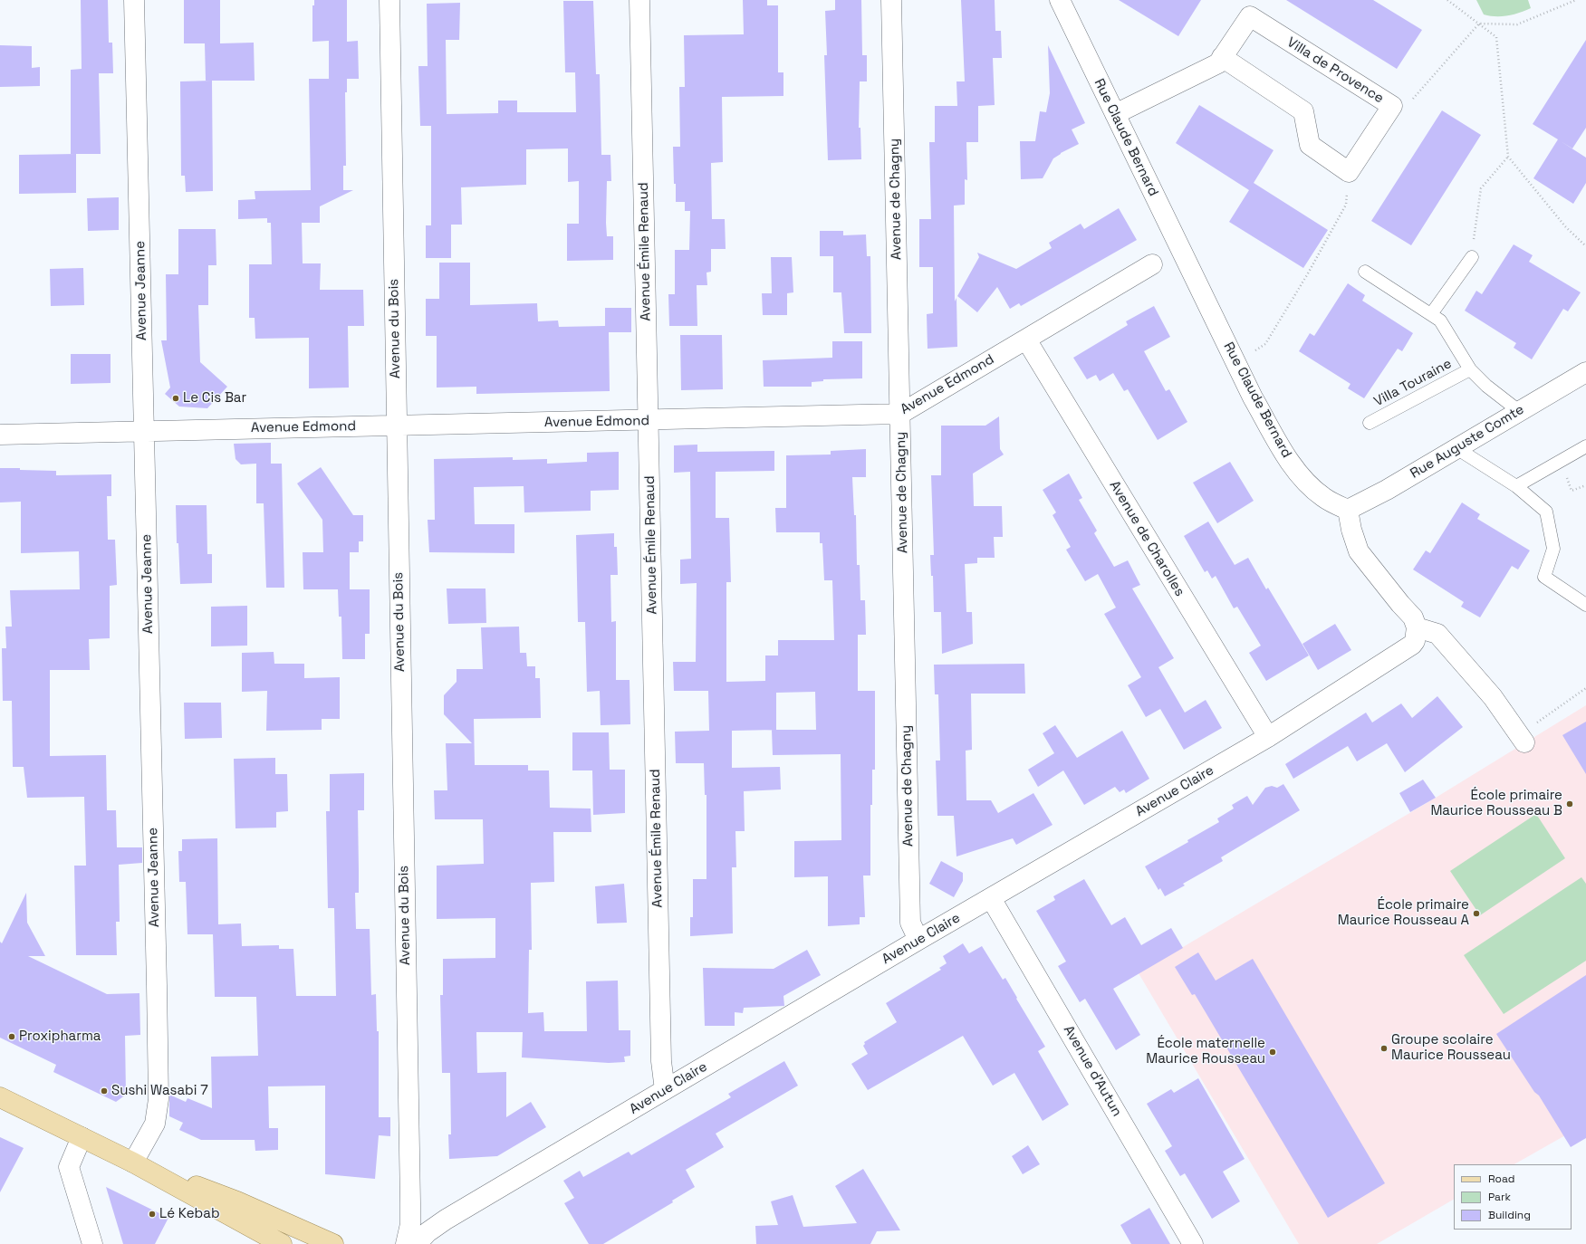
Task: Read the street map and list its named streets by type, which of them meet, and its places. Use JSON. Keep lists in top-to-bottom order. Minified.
{"streets":{"street":["Villa de Provence","Rue Claude Bernard","Avenue de Chagny","Avenue Émile Renaud","Avenue Jeanne","Avenue du Bois","Avenue Edmond","Rue Auguste Comte","Avenue de Charolles","Avenue Claire","Avenue d'Autun"],"lane":["Villa Touraine"]},"crossings":[["Villa de Provence","Rue Claude Bernard"],["Rue Claude Bernard","Rue Auguste Comte"],["Avenue de Chagny","Avenue Edmond"],["Avenue de Chagny","Avenue Claire"],["Avenue Émile Renaud","Avenue Edmond"],["Avenue Émile Renaud","Avenue Claire"],["Avenue Jeanne","Avenue Edmond"],["Avenue du Bois","Avenue Edmond"],["Villa Touraine","Rue Auguste Comte"],["Avenue Edmond","Avenue de Charolles"],["Avenue de Charolles","Avenue Claire"],["Avenue Claire","Avenue d'Autun"]],"places":["Le Cis Bar","École primaire Maurice Rousseau B","École primaire Maurice Rousseau A","Proxipharma","Groupe scolaire Maurice Rousseau","École maternelle Maurice Rousseau","Sushi Wasabi 7","Lé Kebab"],"legend":["Road","Park","Building"]}
